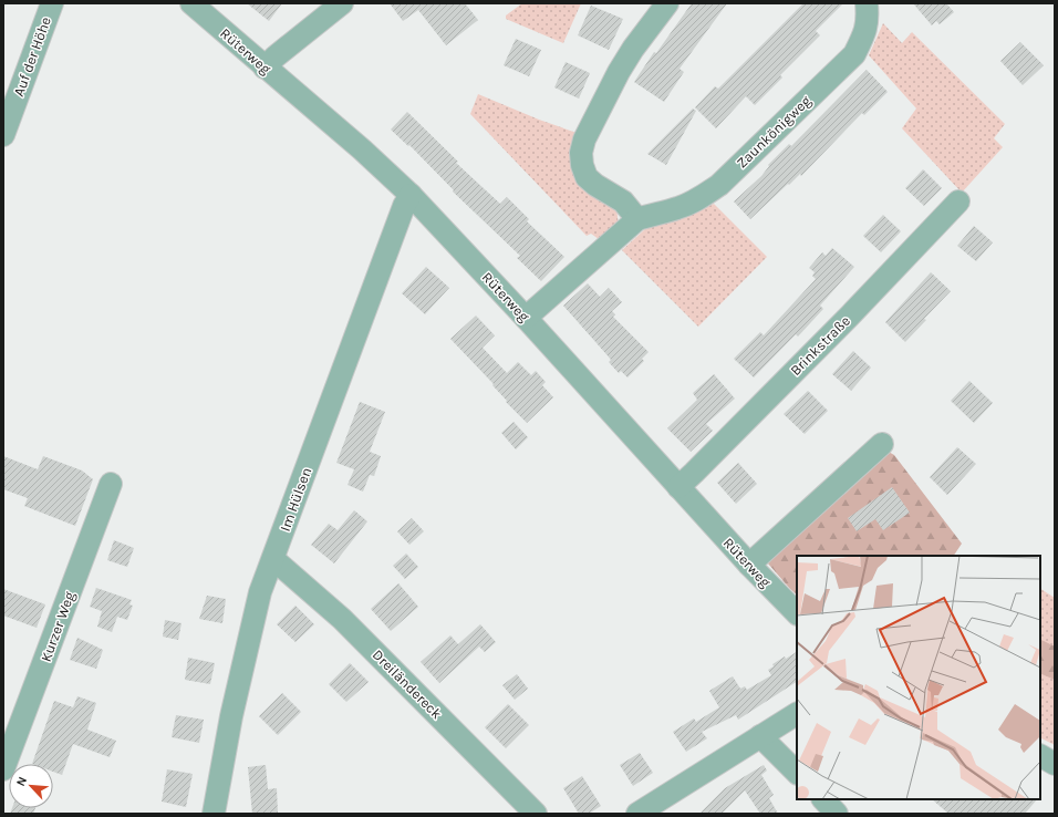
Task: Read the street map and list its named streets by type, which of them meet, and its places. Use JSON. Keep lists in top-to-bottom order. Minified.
{"streets":{"street":["Rüterweg","Auf der Höhe","Zaunkönigweg","Brinkstraße","Im Hülsen","Kurzer Weg","Dreiländereck"]},"crossings":[["Rüterweg","Zaunkönigweg"],["Rüterweg","Brinkstraße"],["Rüterweg","Im Hülsen"],["Im Hülsen","Dreiländereck"]],"north":"top left"}
